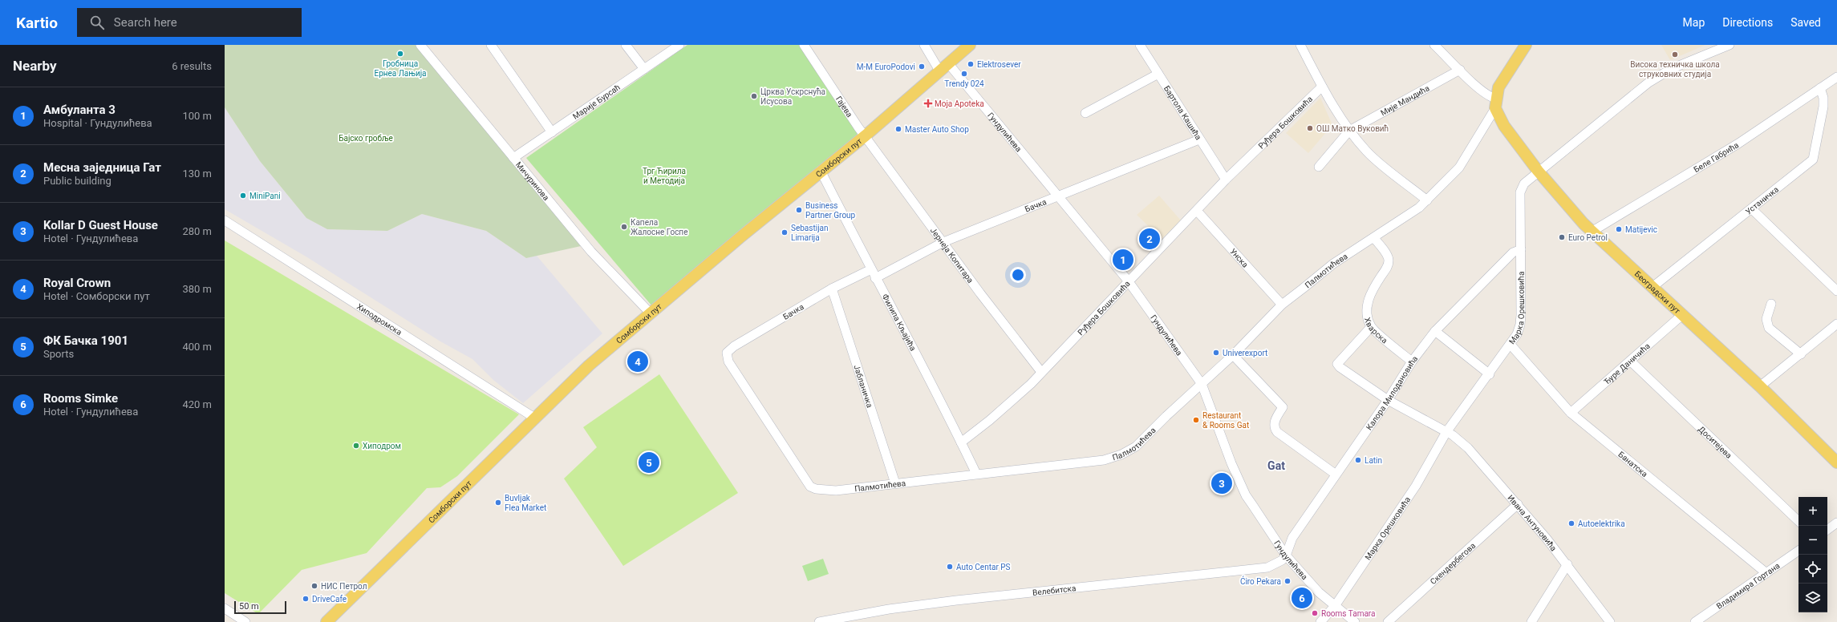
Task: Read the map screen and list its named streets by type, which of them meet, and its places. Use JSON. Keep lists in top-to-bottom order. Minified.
{"streets":{"main road":["Сомборски пут","Београдски пут"],"street":["Мије Мандића","Марије Бурсаћ","Гајева","Бартола Кашића","Руђера Бошковића","Гундулићева","Беле Габрића","Мичуринова","Устаничка","Бачка","Јернеја Копитара","Унска","Палмотићева","Марка Орешковића","Хиподромска","Филипа Кљајића","Хварска","Ђуре Даничића","Јабланичка","Калора Милодановића","Доситејева","Банатска","Ивана Антуновића","Скендербегова","Владимира Гортана","Велебитска"]},"crossings":[["Марије Бурсаћ","Мичуринова"],["Гајева","Сомборски пут"],["Гајева","Јернеја Копитара"],["Бартола Кашића","Руђера Бошковића"],["Бартола Кашића","Бачка"],["Руђера Бошковића","Гундулићева"],["Руђера Бошковића","Јернеја Копитара"],["Руђера Бошковића","Унска"],["Руђера Бошковића","Филипа Кљајића"],["Гундулићева","Сомборски пут"],["Гундулићева","Бачка"],["Гундулићева","Палмотићева"],["Гундулићева","Марка Орешковића"],["Гундулићева","Калора Милодановића"],["Гундулићева","Велебитска"],["Сомборски пут","Мичуринова"],["Сомборски пут","Јернеја Копитара"],["Сомборски пут","Хиподромска"],["Сомборски пут","Филипа Кљајића"],["Беле Габрића","Устаничка"],["Беле Габрића","Београдски пут"],["Устаничка","Београдски пут"],["Бачка","Јернеја Копитара"],["Бачка","Палмотићева"],["Бачка","Филипа Кљајића"],["Бачка","Јабланичка"],["Унска","Палмотићева"],["Палмотићева","Београдски пут"],["Палмотићева","Филипа Кљајића"],["Палмотићева","Хварска"],["Палмотићева","Јабланичка"],["Београдски пут","Марка Орешковића"],["Београдски пут","Ђуре Даничића"],["Марка Орешковића","Калора Милодановића"],["Марка Орешковића","Банатска"],["Марка Орешковића","Ивана Антуновића"],["Хварска","Калора Милодановића"],["Хварска","Ивана Антуновића"],["Ђуре Даничића","Доситејева"],["Ђуре Даничића","Банатска"],["Калора Милодановића","Ивана Антуновића"],["Калора Милодановића","Велебитска"],["Банатска","Владимира Гортана"],["Ивана Антуновића","Скендербегова"]],"districts":["Gat"],"parks":["Бајско гробље","Трг Ћирила и Методија"],"places":{"other":["Гробница Ернеа Лањија","Висока техничка школа струковних студија","Elektrosever","M-M EuroPodovi","Trendy 024","Црква Ускрснућа Исусова","ОШ Матко Вуковић","Master Auto Shop","MiniPani","Business Partner Group","Капела Жалосне Госпе","Matijevic","Sebastijan Limarija","Euro Petrol","Univerexport","Restaurant & Rooms Gat","Хиподром","Latin","Buvljak Flea Market","Autoelektrika","Auto Centar PS","Ćiro Pekara","НИС Петрол","DriveCafe","Rooms Tamara"],"health":["Moja Apoteka"]},"scale_bar":"50 m","page":{"header":"Kartio","search":"Search here","nav":["Map","Directions","Saved"],"heading":["Nearby","6 results"],"list":[{"mark":"1","name":"Амбуланта 3","note":"Hospital · Гундулићева","value":"100 m"},{"mark":"2","name":"Месна заједница Гат","note":"Public building","value":"130 m"},{"mark":"3","name":"Kollar D Guest House","note":"Hotel · Гундулићева","value":"280 m"},{"mark":"4","name":"Royal Crown","note":"Hotel · Сомборски пут","value":"380 m"},{"mark":"5","name":"ФК Бачка 1901","note":"Sports","value":"400 m"},{"mark":"6","name":"Rooms Simke","note":"Hotel · Гундулићева","value":"420 m"}],"pins":["2","1","4","5","3","6"],"map_buttons":["+","−"],"scale":"50 m"}}
